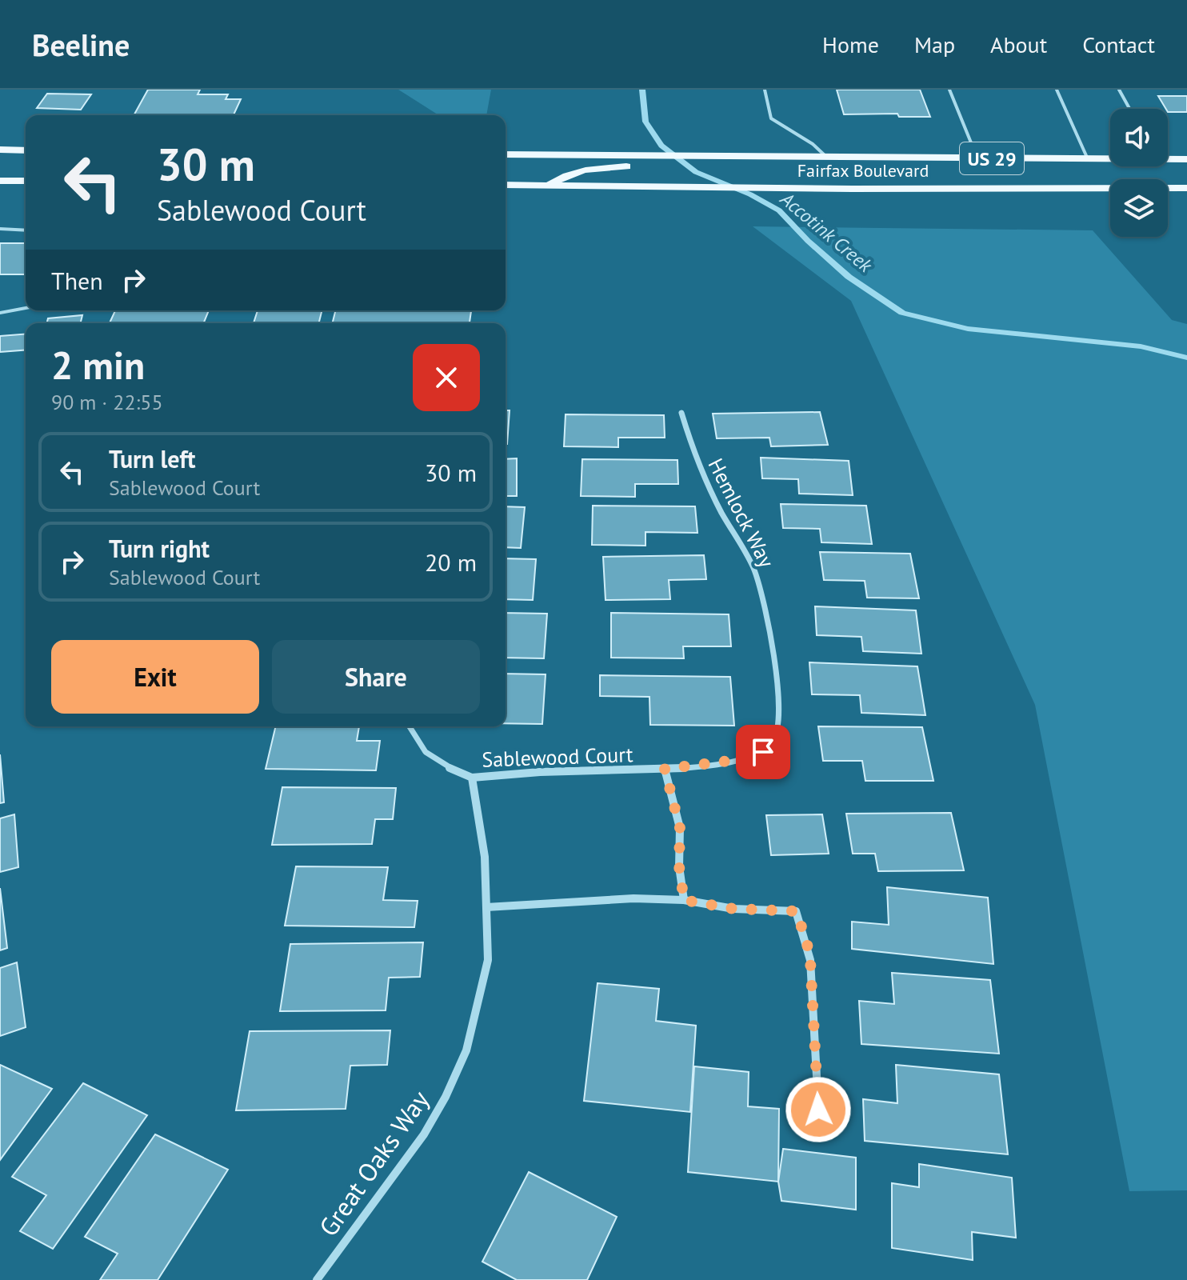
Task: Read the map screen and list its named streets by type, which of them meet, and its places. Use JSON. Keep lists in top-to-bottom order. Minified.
{"streets":{"main road":["US 29","Fairfax Boulevard"],"street":["Hemlock Way","Sablewood Court","Great Oaks Way"]},"crossings":[["Hemlock Way","Sablewood Court"],["Sablewood Court","Great Oaks Way"]],"water":["Accotink Creek"],"page":{"header":"Beeline","nav":["Home","Map","About","Contact"],"turn":["30 m","Sablewood Court"],"then":"Then","heading":["2 min","90 m · 22:55"],"list":[{"name":"Turn left","note":"Sablewood Court","value":"30 m"},{"name":"Turn right","note":"Sablewood Court","value":"20 m"}],"buttons":["Exit","Share"]}}
